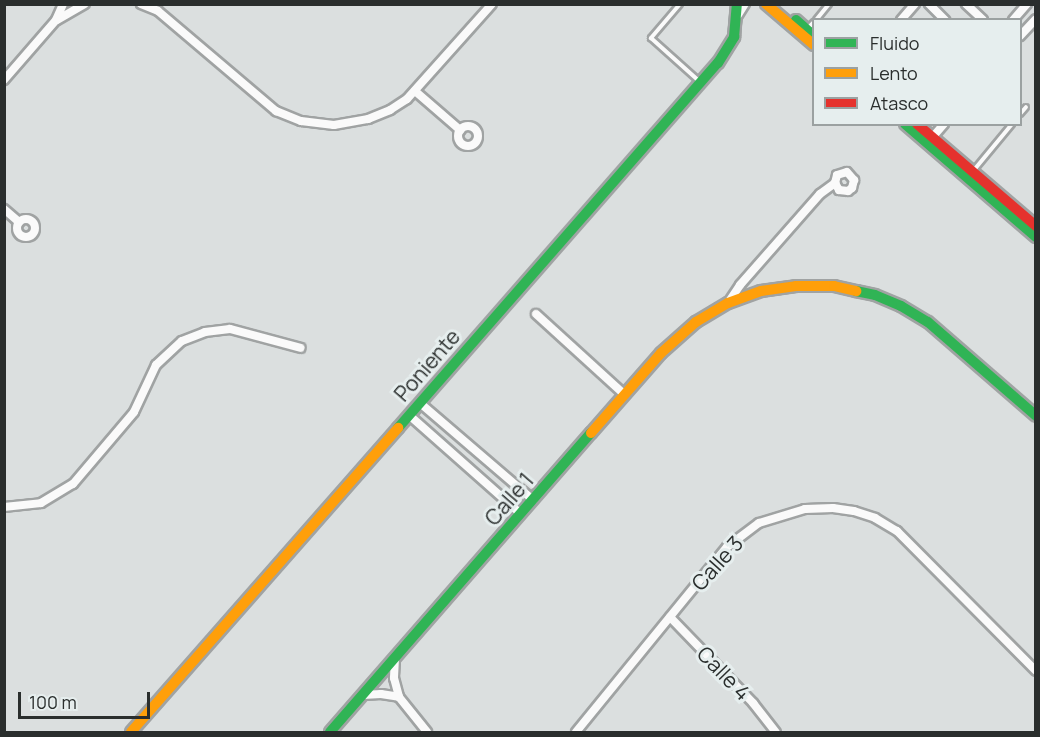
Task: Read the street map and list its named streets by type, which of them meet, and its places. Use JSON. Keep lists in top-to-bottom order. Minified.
{"streets":{"street":["Poniente","Calle 1","Calle 3","Calle 4"]},"crossings":[["Calle 3","Calle 4"]],"legend":["Fluido","Lento","Atasco"],"scale_bar":"100 m"}
